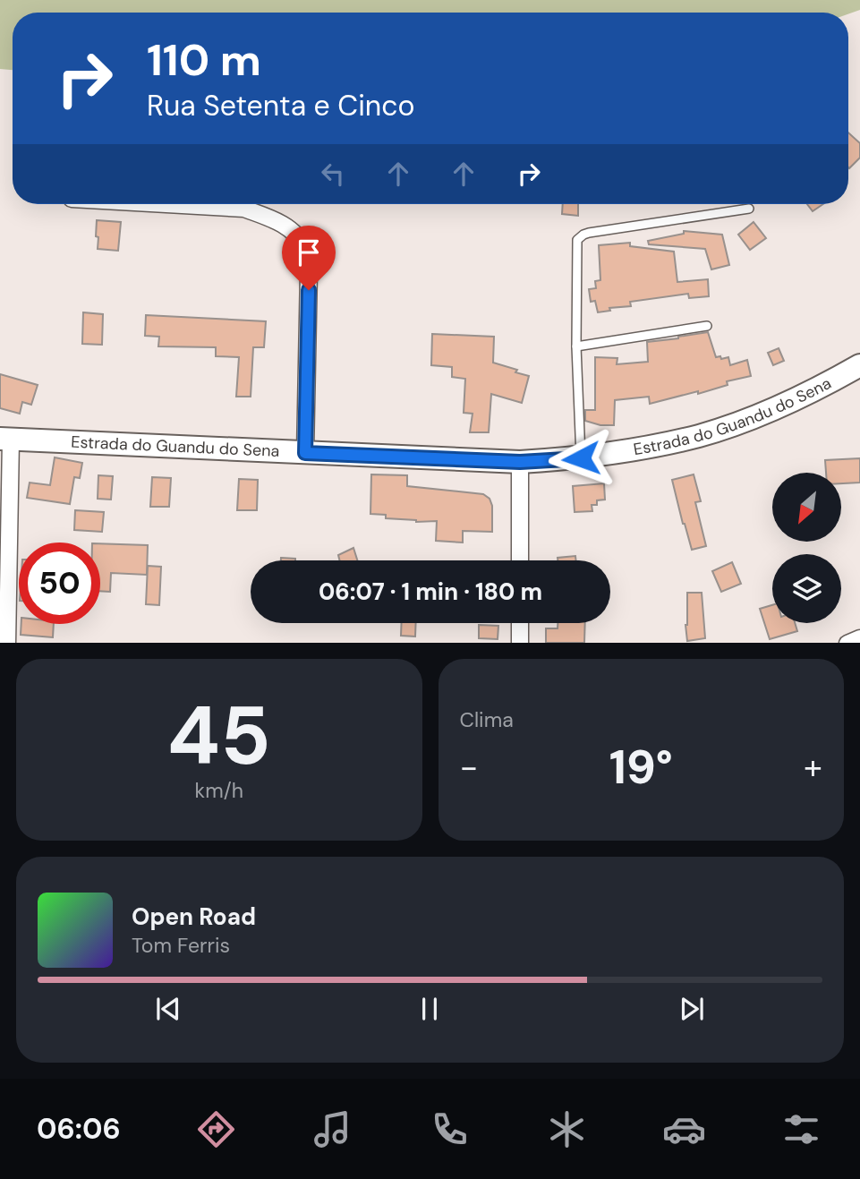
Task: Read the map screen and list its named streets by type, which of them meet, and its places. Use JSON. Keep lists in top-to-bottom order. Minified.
{"streets":{"main road":["Estrada do Guandu do Sena"]},"north":"bottom left","page":{"turn":["110 m","Rua Setenta e Cinco"],"limit":"50","trip":"06:07 · 1 min · 180 m","tile":[["45","km/h"],"Clima"],"heat":["−","19°","+"],"song":["Open Road","Tom Ferris"],"tabs":"06:06"}}
